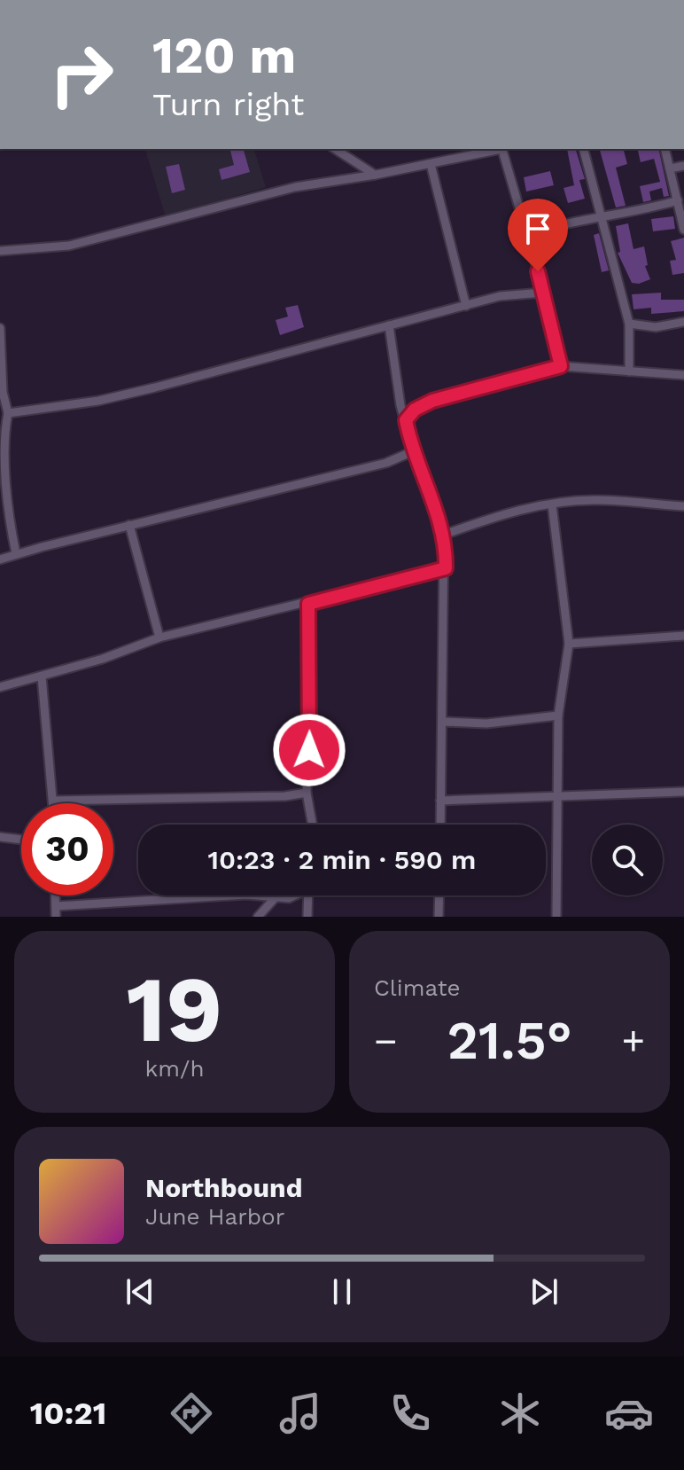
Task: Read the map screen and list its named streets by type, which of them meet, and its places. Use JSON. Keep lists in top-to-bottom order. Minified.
{"page":{"turn":["120 m","Turn right"],"limit":"30","trip":"10:23 · 2 min · 590 m","tile":[["19","km/h"],"Climate"],"heat":["−","21.5°","+"],"song":["Northbound","June Harbor"],"tabs":"10:21"}}
